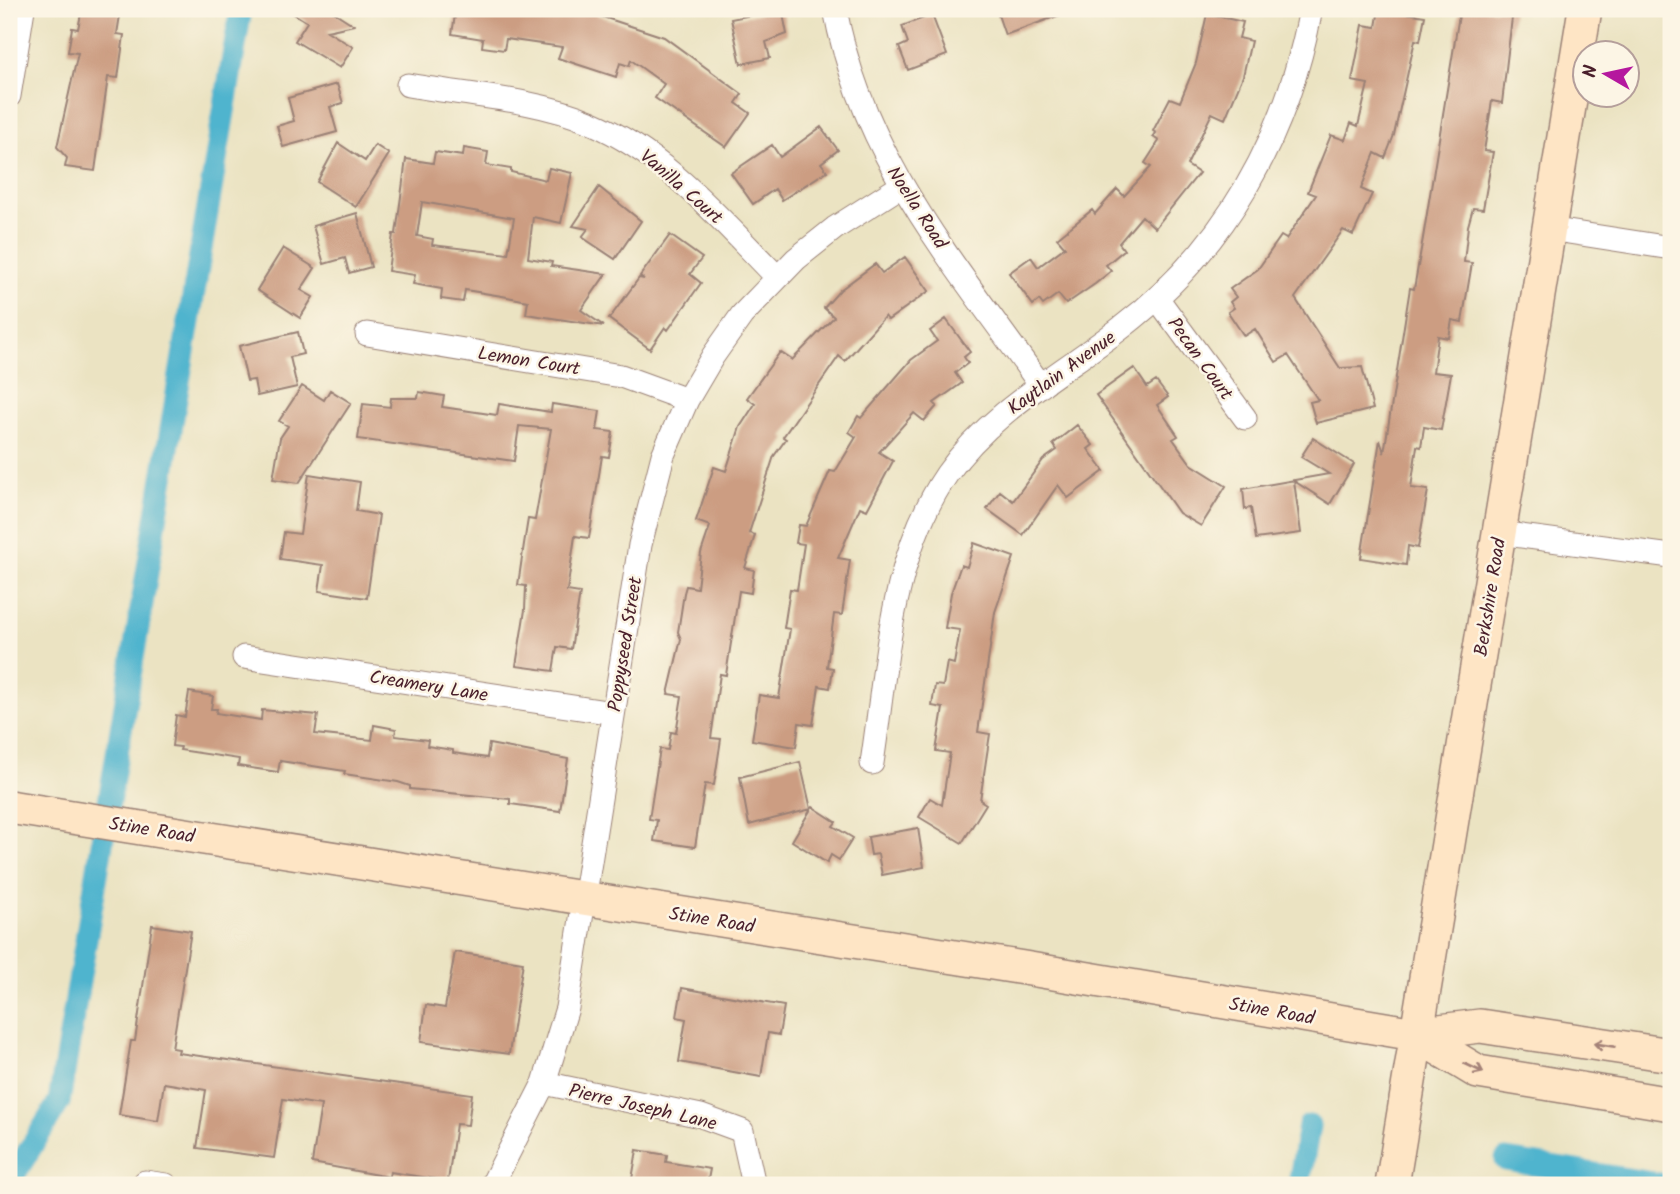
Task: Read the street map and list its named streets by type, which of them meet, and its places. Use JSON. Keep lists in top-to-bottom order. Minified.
{"streets":{"main road":["Berkshire Road","Stine Road"],"street":["Vanilla Court","Noella Road","Pecan Court","Lemon Court","Kaytlain Avenue","Poppyseed Street","Creamery Lane","Pierre Joseph Lane"]},"crossings":[["Vanilla Court","Poppyseed Street"],["Noella Road","Kaytlain Avenue"],["Noella Road","Poppyseed Street"],["Pecan Court","Kaytlain Avenue"],["Lemon Court","Poppyseed Street"],["Berkshire Road","Stine Road"],["Poppyseed Street","Creamery Lane"],["Poppyseed Street","Stine Road"],["Poppyseed Street","Pierre Joseph Lane"]],"north":"left"}
